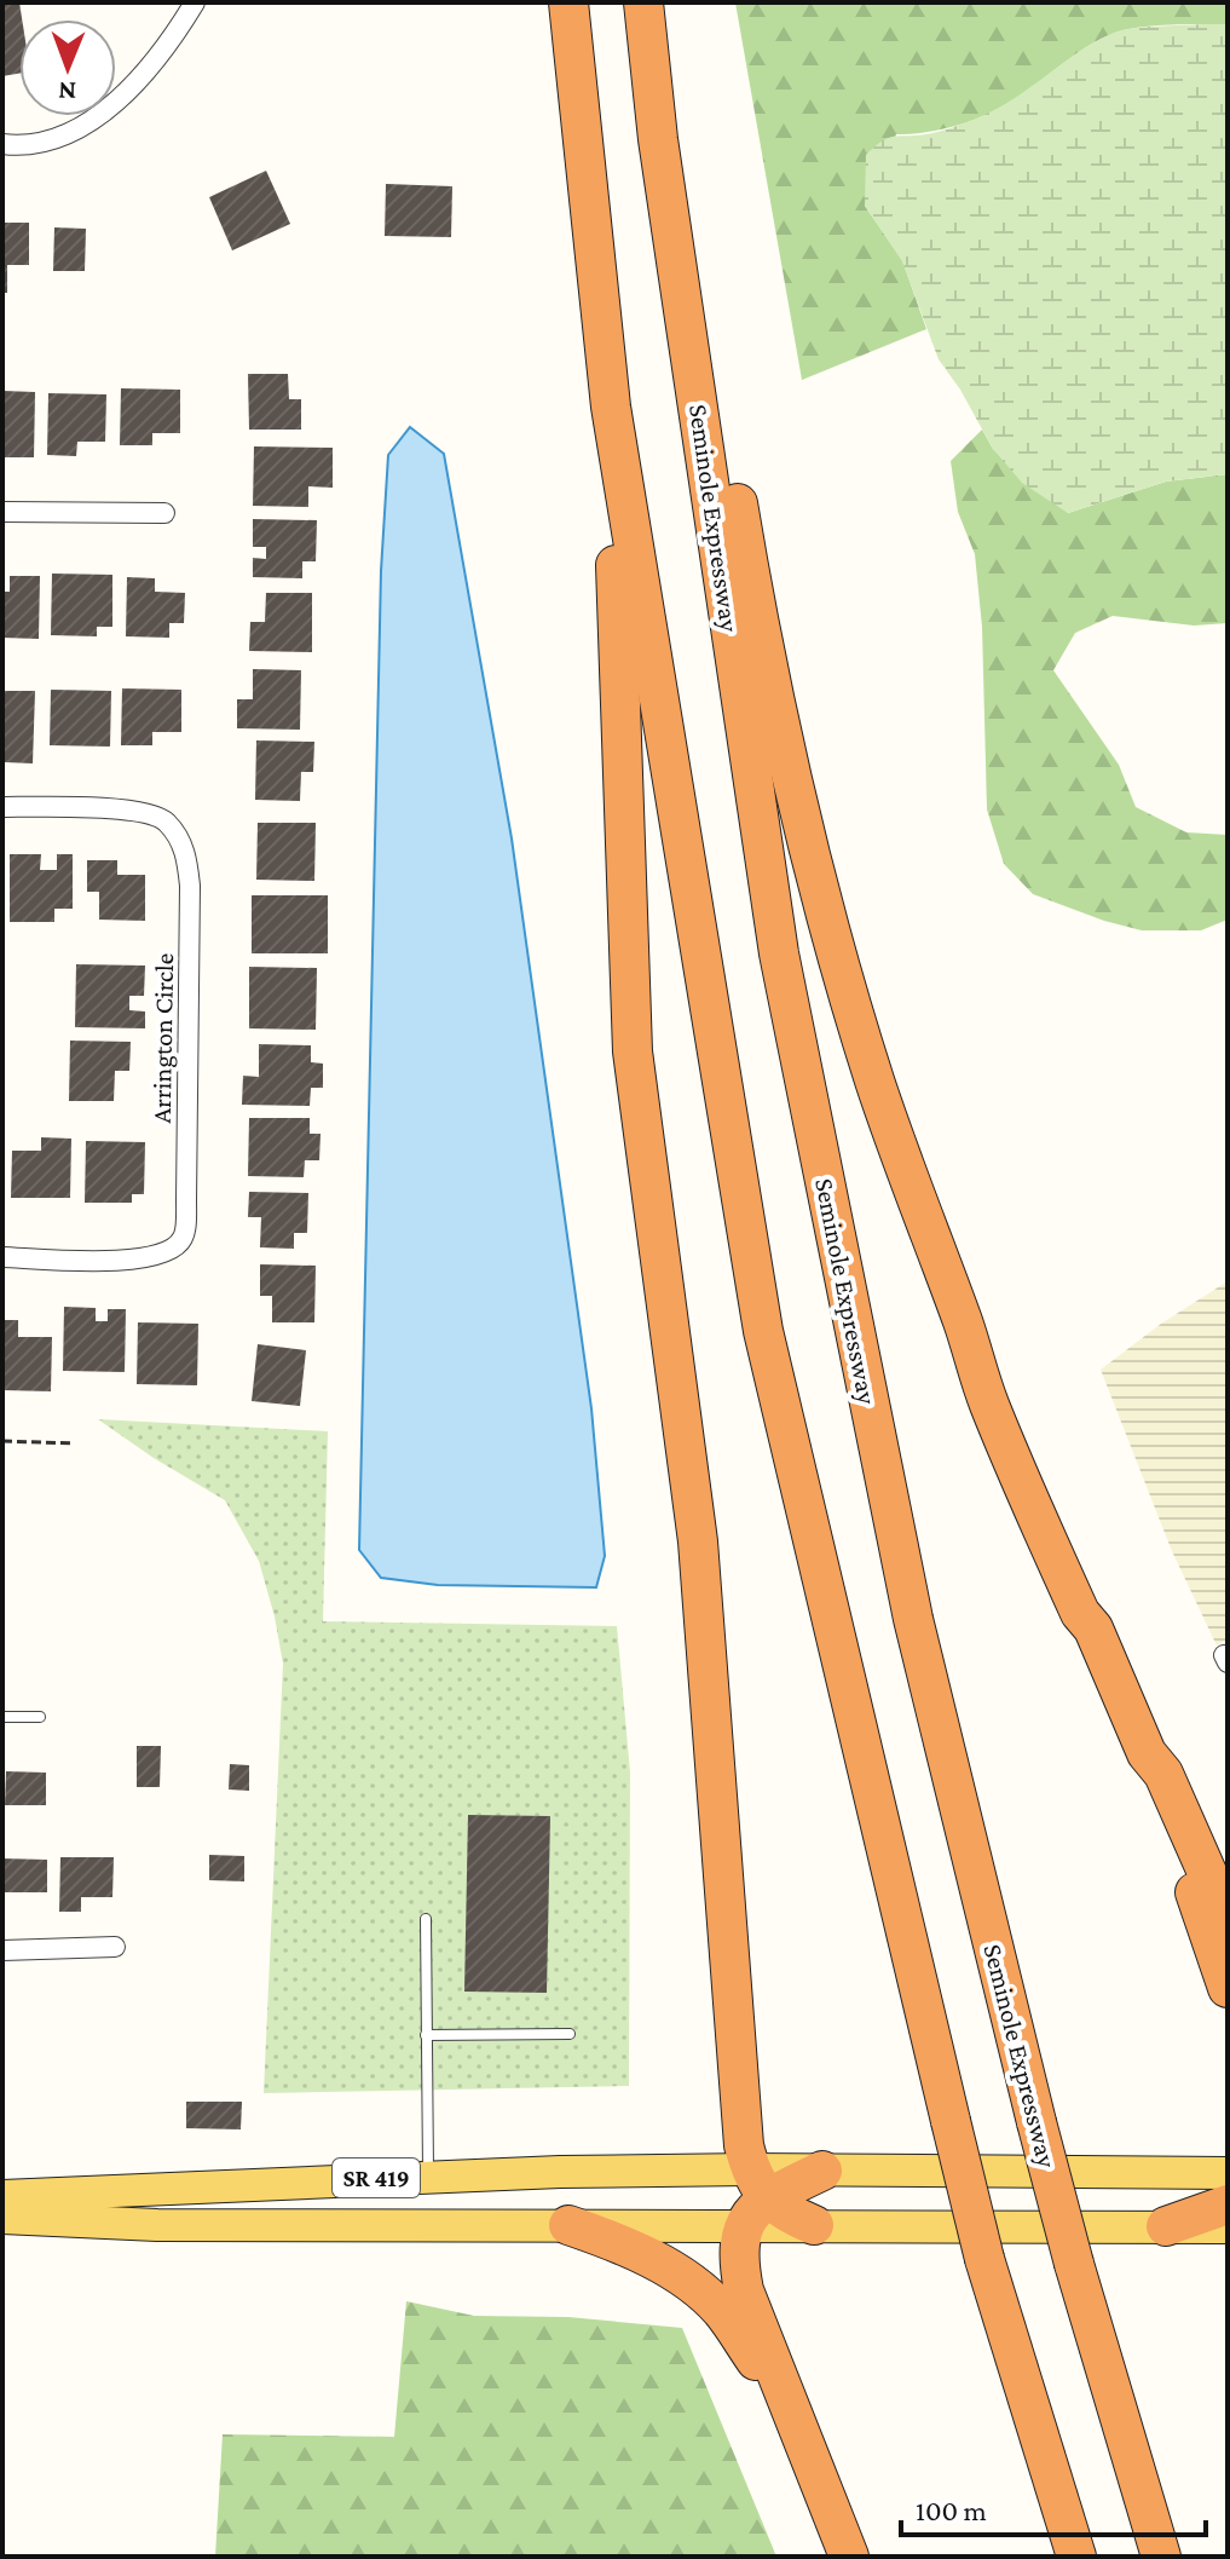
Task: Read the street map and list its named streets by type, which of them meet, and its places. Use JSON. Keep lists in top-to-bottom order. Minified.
{"streets":{"highway":["Seminole Expressway"],"main road":["SR 419"],"street":["Arrington Circle"]},"scale_bar":"100 m","north":"bottom"}
